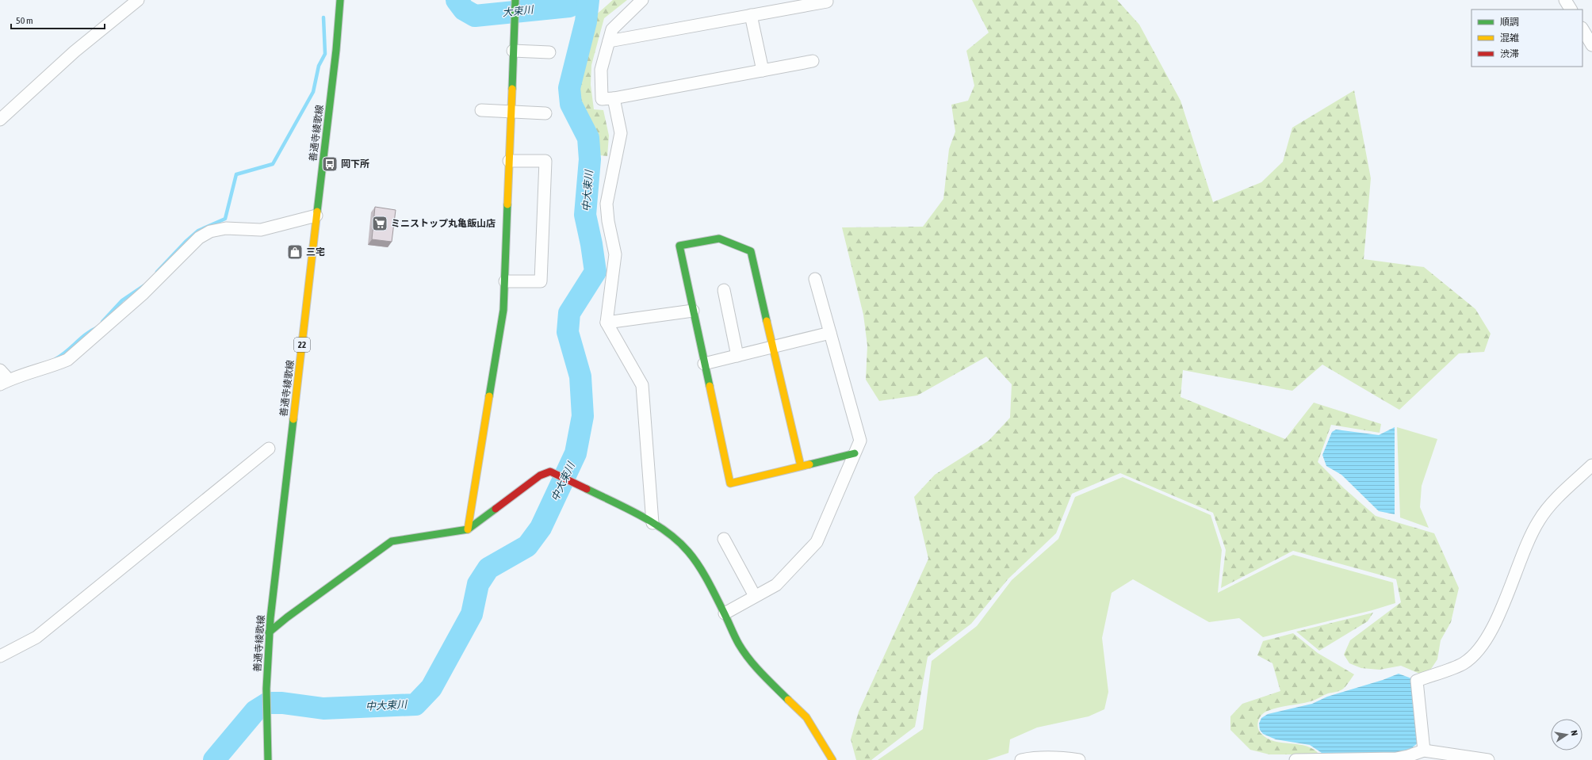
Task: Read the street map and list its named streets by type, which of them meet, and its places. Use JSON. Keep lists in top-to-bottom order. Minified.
{"streets":{"street":["善通寺綾歌線","22"]},"water":["大束川","中大束川"],"places":{"bus stop":["岡下所"],"supermarket":["ミニストップ丸亀飯山店"],"shop":["三宅"]},"legend":["順調","混雑","渋滞"],"scale_bar":"50 m","north":"right"}
